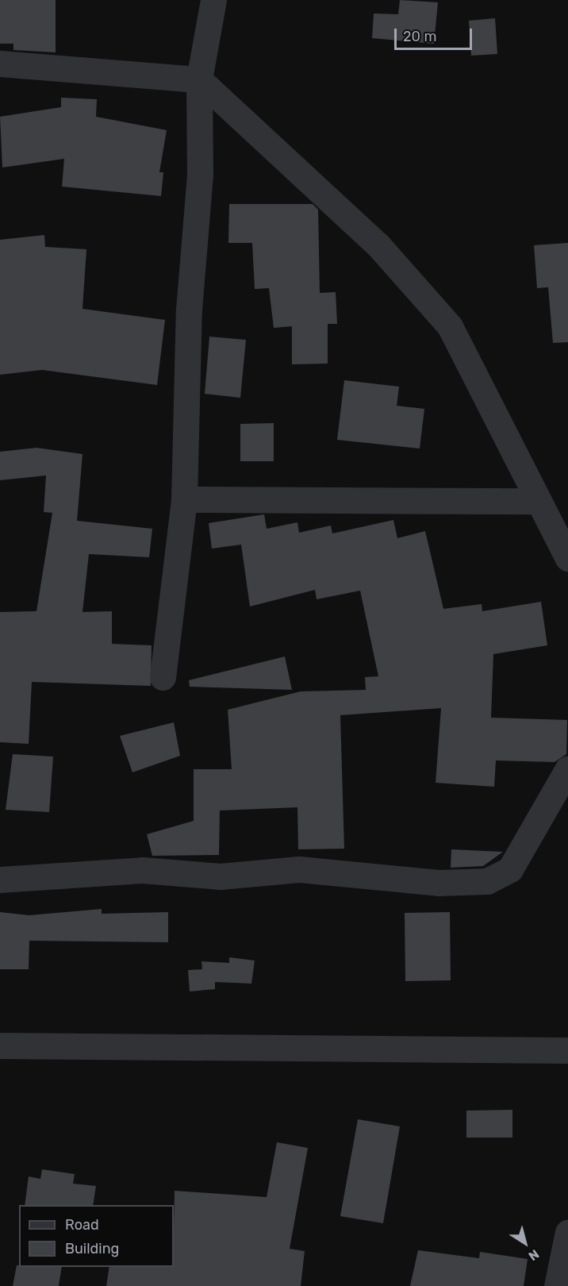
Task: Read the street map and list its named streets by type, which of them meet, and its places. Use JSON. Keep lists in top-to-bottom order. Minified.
{"legend":["Road","Building"],"scale_bar":"20 m","north":"bottom right"}
